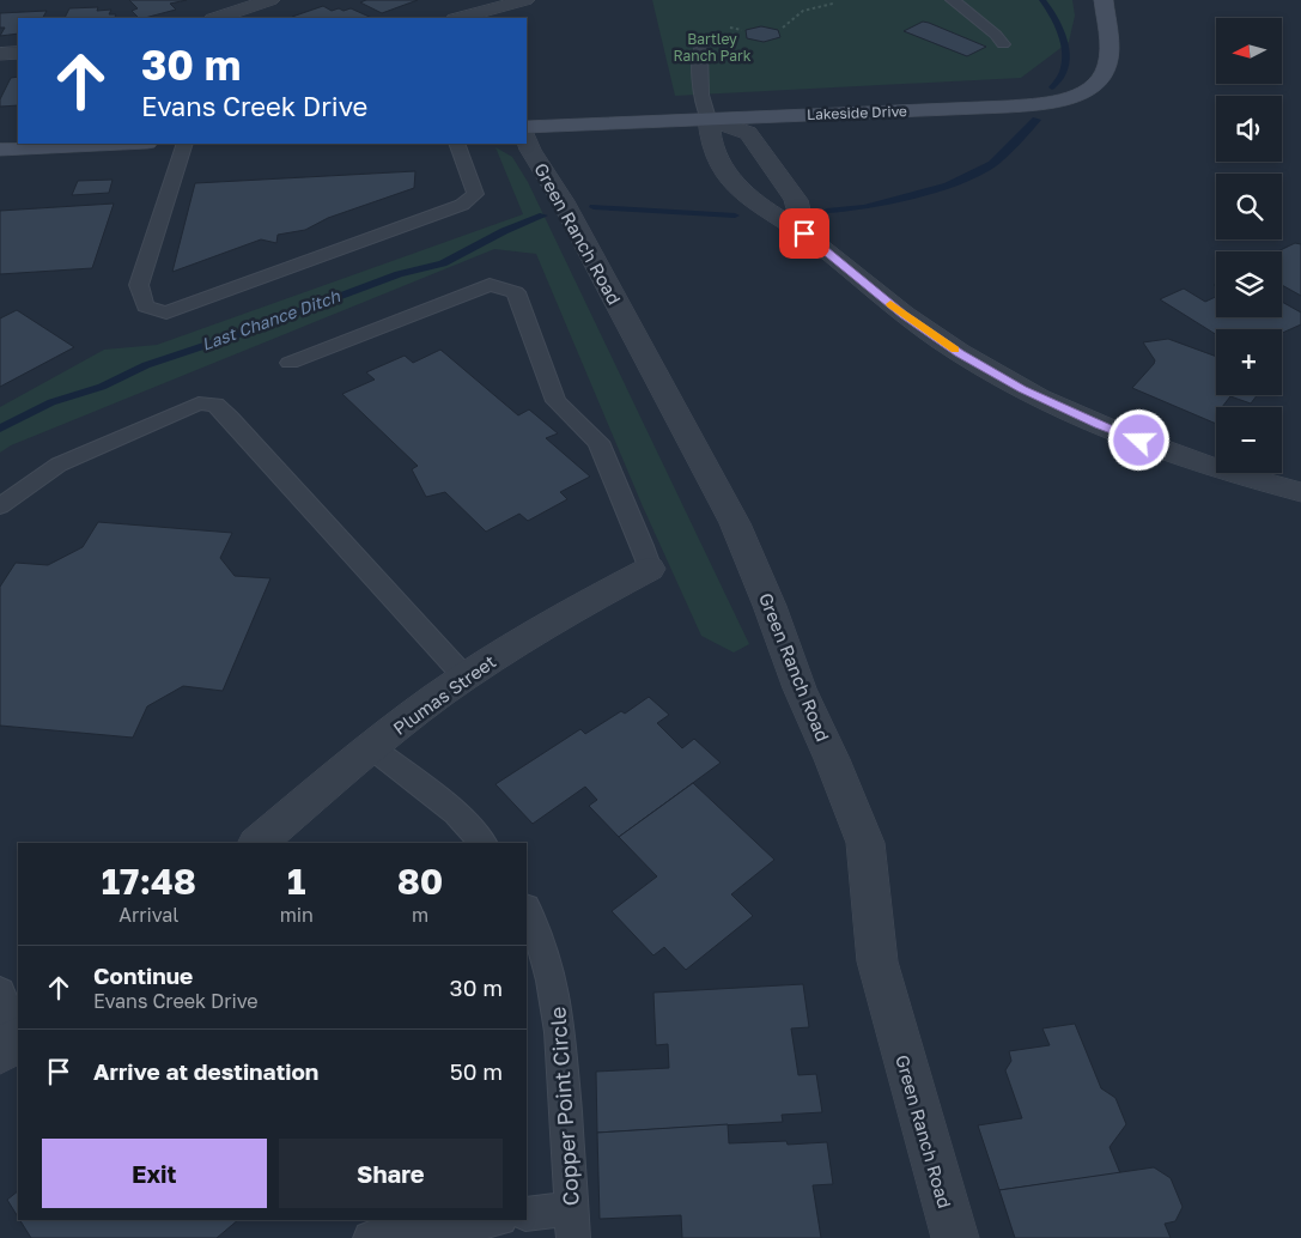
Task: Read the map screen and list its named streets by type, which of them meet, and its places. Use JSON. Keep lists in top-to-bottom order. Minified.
{"streets":{"street":["Lakeside Drive","Green Ranch Road","Plumas Street"],"lane":["Copper Point Circle"]},"water":["Last Chance Ditch"],"parks":["Bartley Ranch Park"],"north":"left","page":{"map_buttons":["+","−"],"turn":["30 m","Evans Creek Drive"],"eta":["17:48","Arrival","1","min","80","m"],"list":[{"name":"Continue","note":"Evans Creek Drive","value":"30 m"},{"name":"Arrive at destination","value":"50 m"}],"buttons":["Exit","Share"]}}
